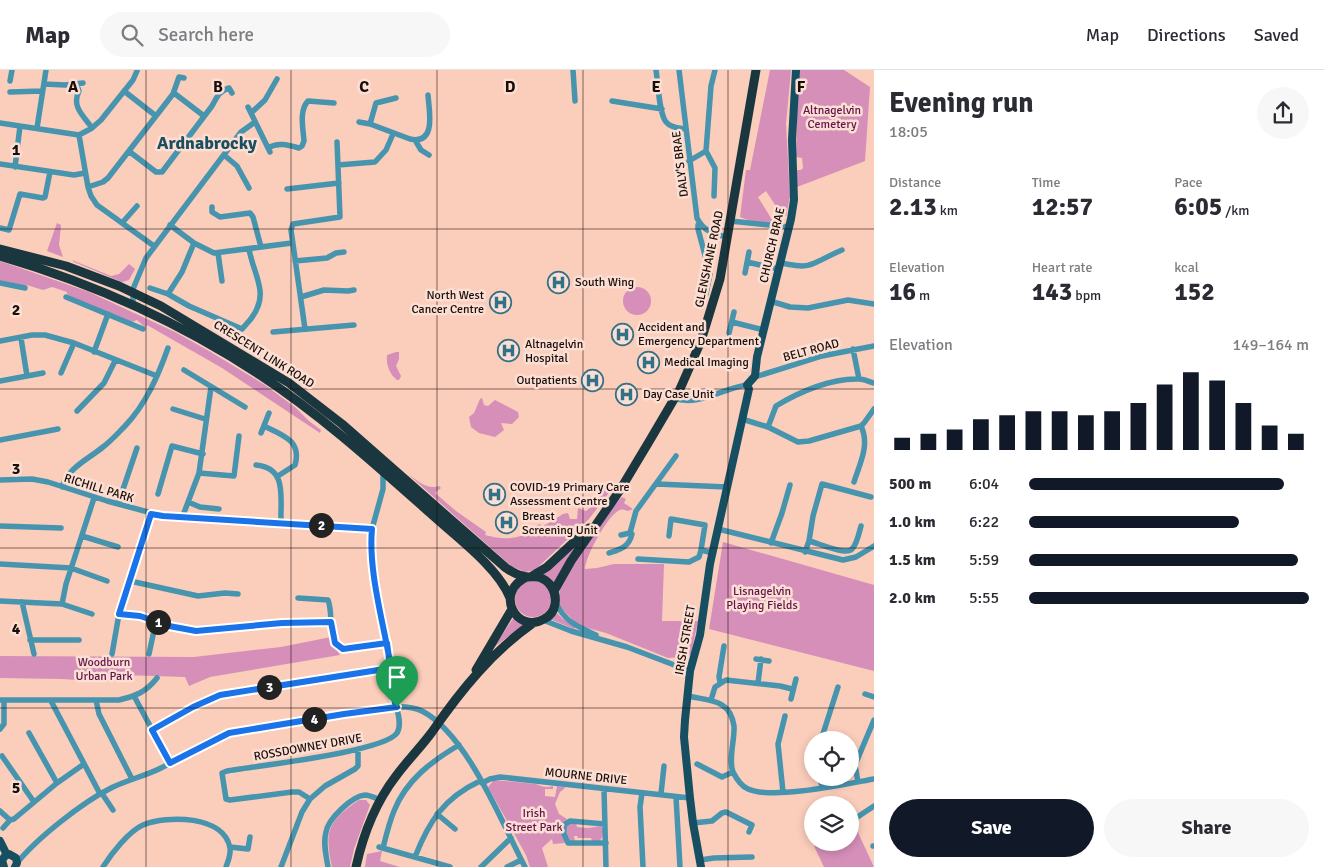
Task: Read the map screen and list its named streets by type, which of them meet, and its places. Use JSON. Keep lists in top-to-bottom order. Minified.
{"streets":{"highway":["GLENSHANE ROAD","CRESCENT LINK ROAD"],"main road":["CHURCH BRAE","IRISH STREET"],"street":["DALY'S BRAE","BELT ROAD","RICHILL PARK","ROSSDOWNEY DRIVE","MOURNE DRIVE"]},"crossings":[["CHURCH BRAE","BELT ROAD"],["GLENSHANE ROAD","CRESCENT LINK ROAD"],["IRISH STREET","MOURNE DRIVE"]],"districts":["Ardnabrocky"],"parks":["Altnagelvin Cemetery","Lisnagelvin Playing Fields","Woodburn Urban Park","Irish Street Park"],"places":{"hospital":["South Wing","North West Cancer Centre","Accident and Emergency Department","Altnagelvin Hospital","Medical Imaging","Outpatients","Day Case Unit","COVID-19 Primary Care Assessment Centre","Breast Screening Unit"]},"page":{"header":"Map","search":"Search here","nav":["Map","Directions","Saved"],"heading":["Evening run","18:05"],"stats":[["Distance","2.13 km"],["Time","12:57"],["Pace","6:05 /km"],["Elevation","16 m"],["Heart rate","143 bpm"],["kcal","152"]],"chart":["Elevation","149–164 m"],"list":[{"name":"500 m","note":"6:04"},{"name":"1.0 km","note":"6:22"},{"name":"1.5 km","note":"5:59"},{"name":"2.0 km","note":"5:55"}],"pins":["2","1","3","4"],"buttons":["Save","Share"]},"grid":{"columns":["A","B","C","D","E","F"],"rows":["1","2","3","4","5"]}}
